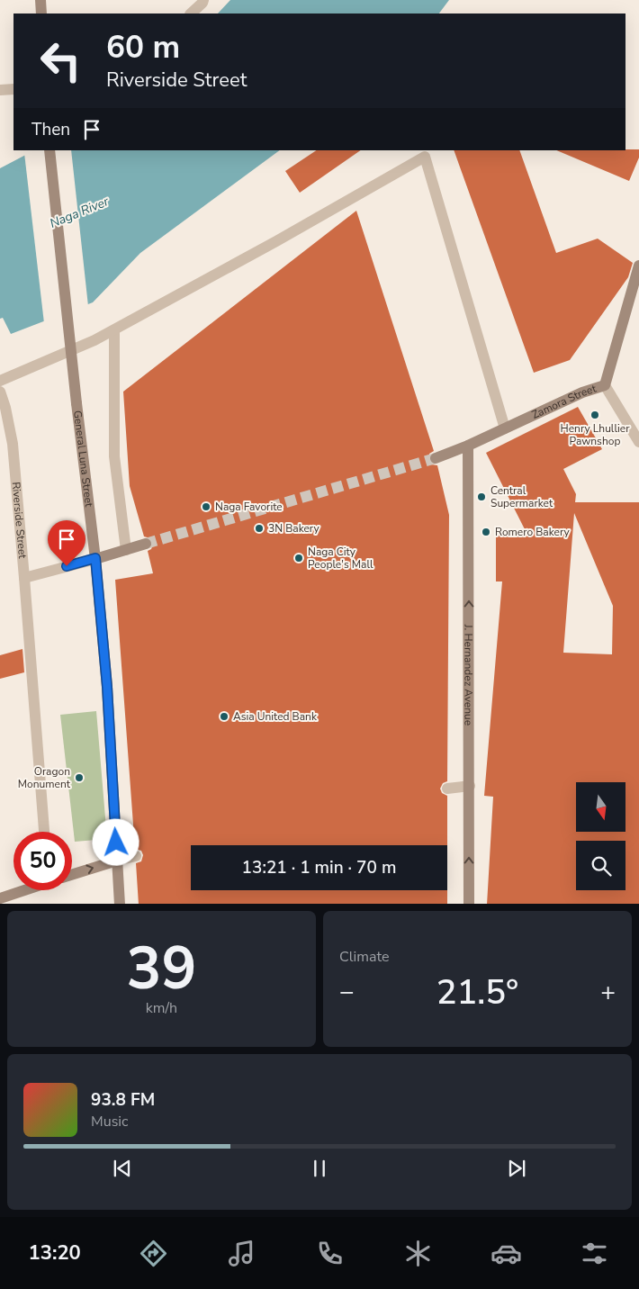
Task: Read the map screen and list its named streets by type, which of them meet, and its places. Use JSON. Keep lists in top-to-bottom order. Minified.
{"streets":{"main road":["Zamora Street","General Luna Street","J. Hernandez Avenue"],"street":["Riverside Street"]},"crossings":[["Zamora Street","J. Hernandez Avenue"]],"one_way":["J. Hernandez Avenue"],"water":["Naga River"],"places":["Henry Lhullier Pawnshop","Central Supermarket","Naga Favorite","3N Bakery","Romero Bakery","Naga City People's Mall","Asia United Bank","Oragon Monument"],"north":"bottom","page":{"turn":["60 m","Riverside Street"],"then":"Then","limit":"50","trip":"13:21 · 1 min · 70 m","tile":[["39","km/h"],"Climate"],"heat":["−","21.5°","+"],"song":["93.8 FM","Music"],"tabs":"13:20"}}
